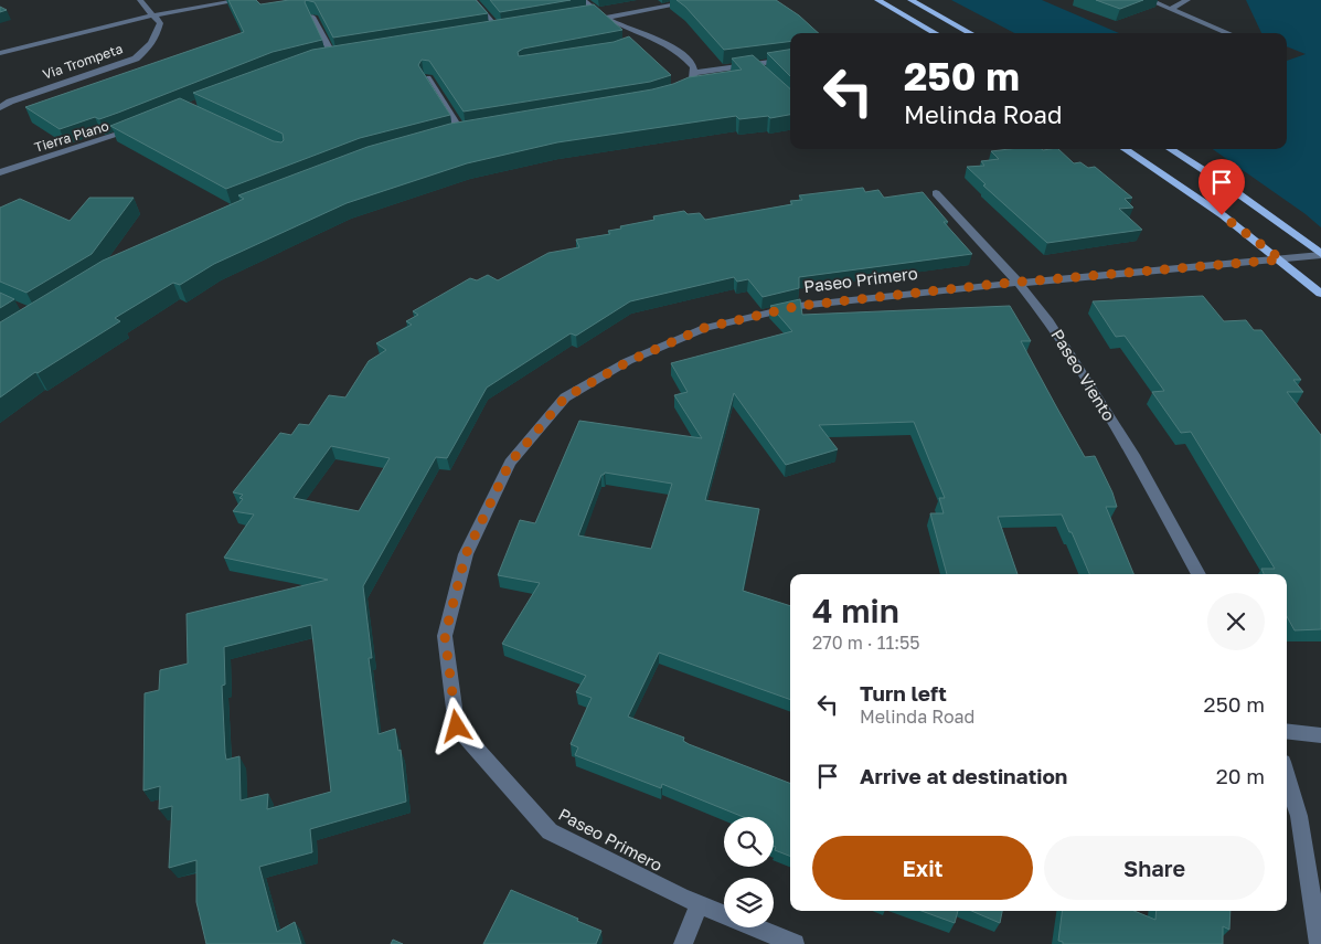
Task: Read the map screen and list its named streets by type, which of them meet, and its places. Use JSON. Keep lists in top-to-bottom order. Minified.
{"streets":{"street":["Via Trompeta","Tierra Plano","Paseo Primero","Paseo Viento"]},"crossings":[["Paseo Primero","Paseo Viento"]],"page":{"turn":["250 m","Melinda Road"],"heading":["4 min","270 m · 11:55"],"list":[{"name":"Turn left","note":"Melinda Road","value":"250 m"},{"name":"Arrive at destination","value":"20 m"}],"buttons":["Exit","Share"]}}
